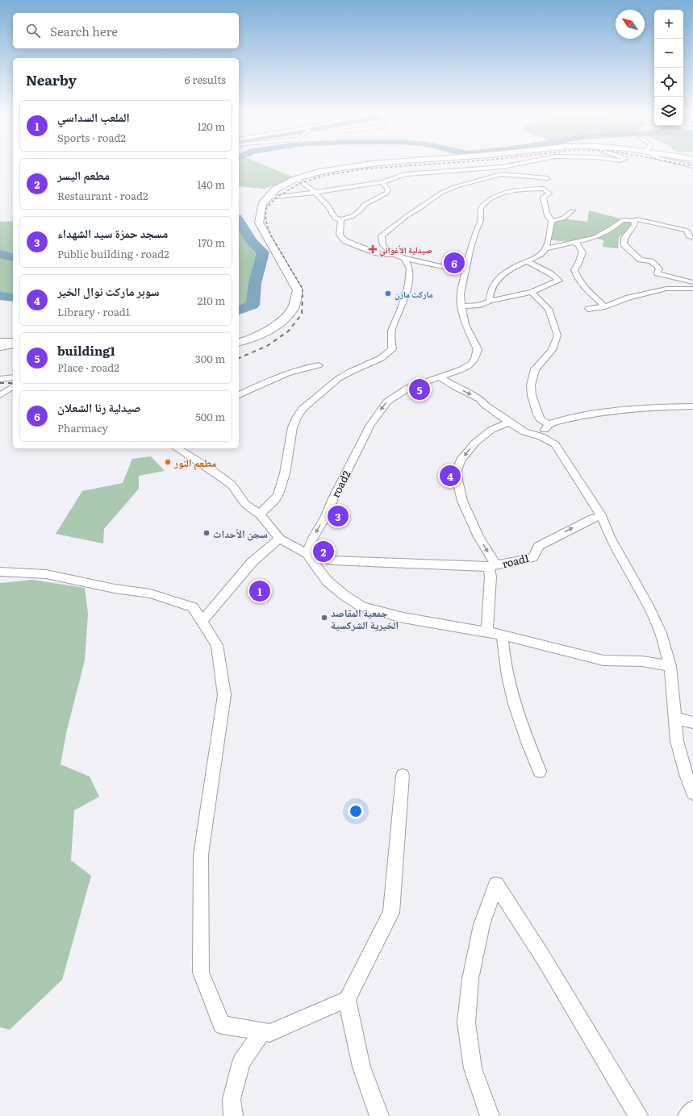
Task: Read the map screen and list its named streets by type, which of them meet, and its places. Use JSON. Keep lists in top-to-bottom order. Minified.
{"streets":{"street":["road2","road1"]},"places":{"health":["صيدلية الأغواني"],"other":["ماركت مازن","مطعم النور","سجن الأحداث","جمعية المقاصد الخيرية الشركسية"]},"north":"top left","page":{"map_buttons":["+","−"],"search":"Search here","heading":["Nearby","6 results"],"list":[{"mark":"1","name":"الملعب السداسي","note":"Sports · road2","value":"120 m"},{"mark":"2","name":"مطعم اليسر","note":"Restaurant · road2","value":"140 m"},{"mark":"3","name":"مسجد حمزة سيد الشهداء","note":"Public building · road2","value":"170 m"},{"mark":"4","name":"سوبر ماركت نوال الخير","note":"Library · road1","value":"210 m"},{"mark":"5","name":"building1","note":"Place · road2","value":"300 m"},{"mark":"6","name":"صيدلية رنا الشعلان","note":"Pharmacy","value":"500 m"}],"pins":["6","5","4","3","2","1"]}}
